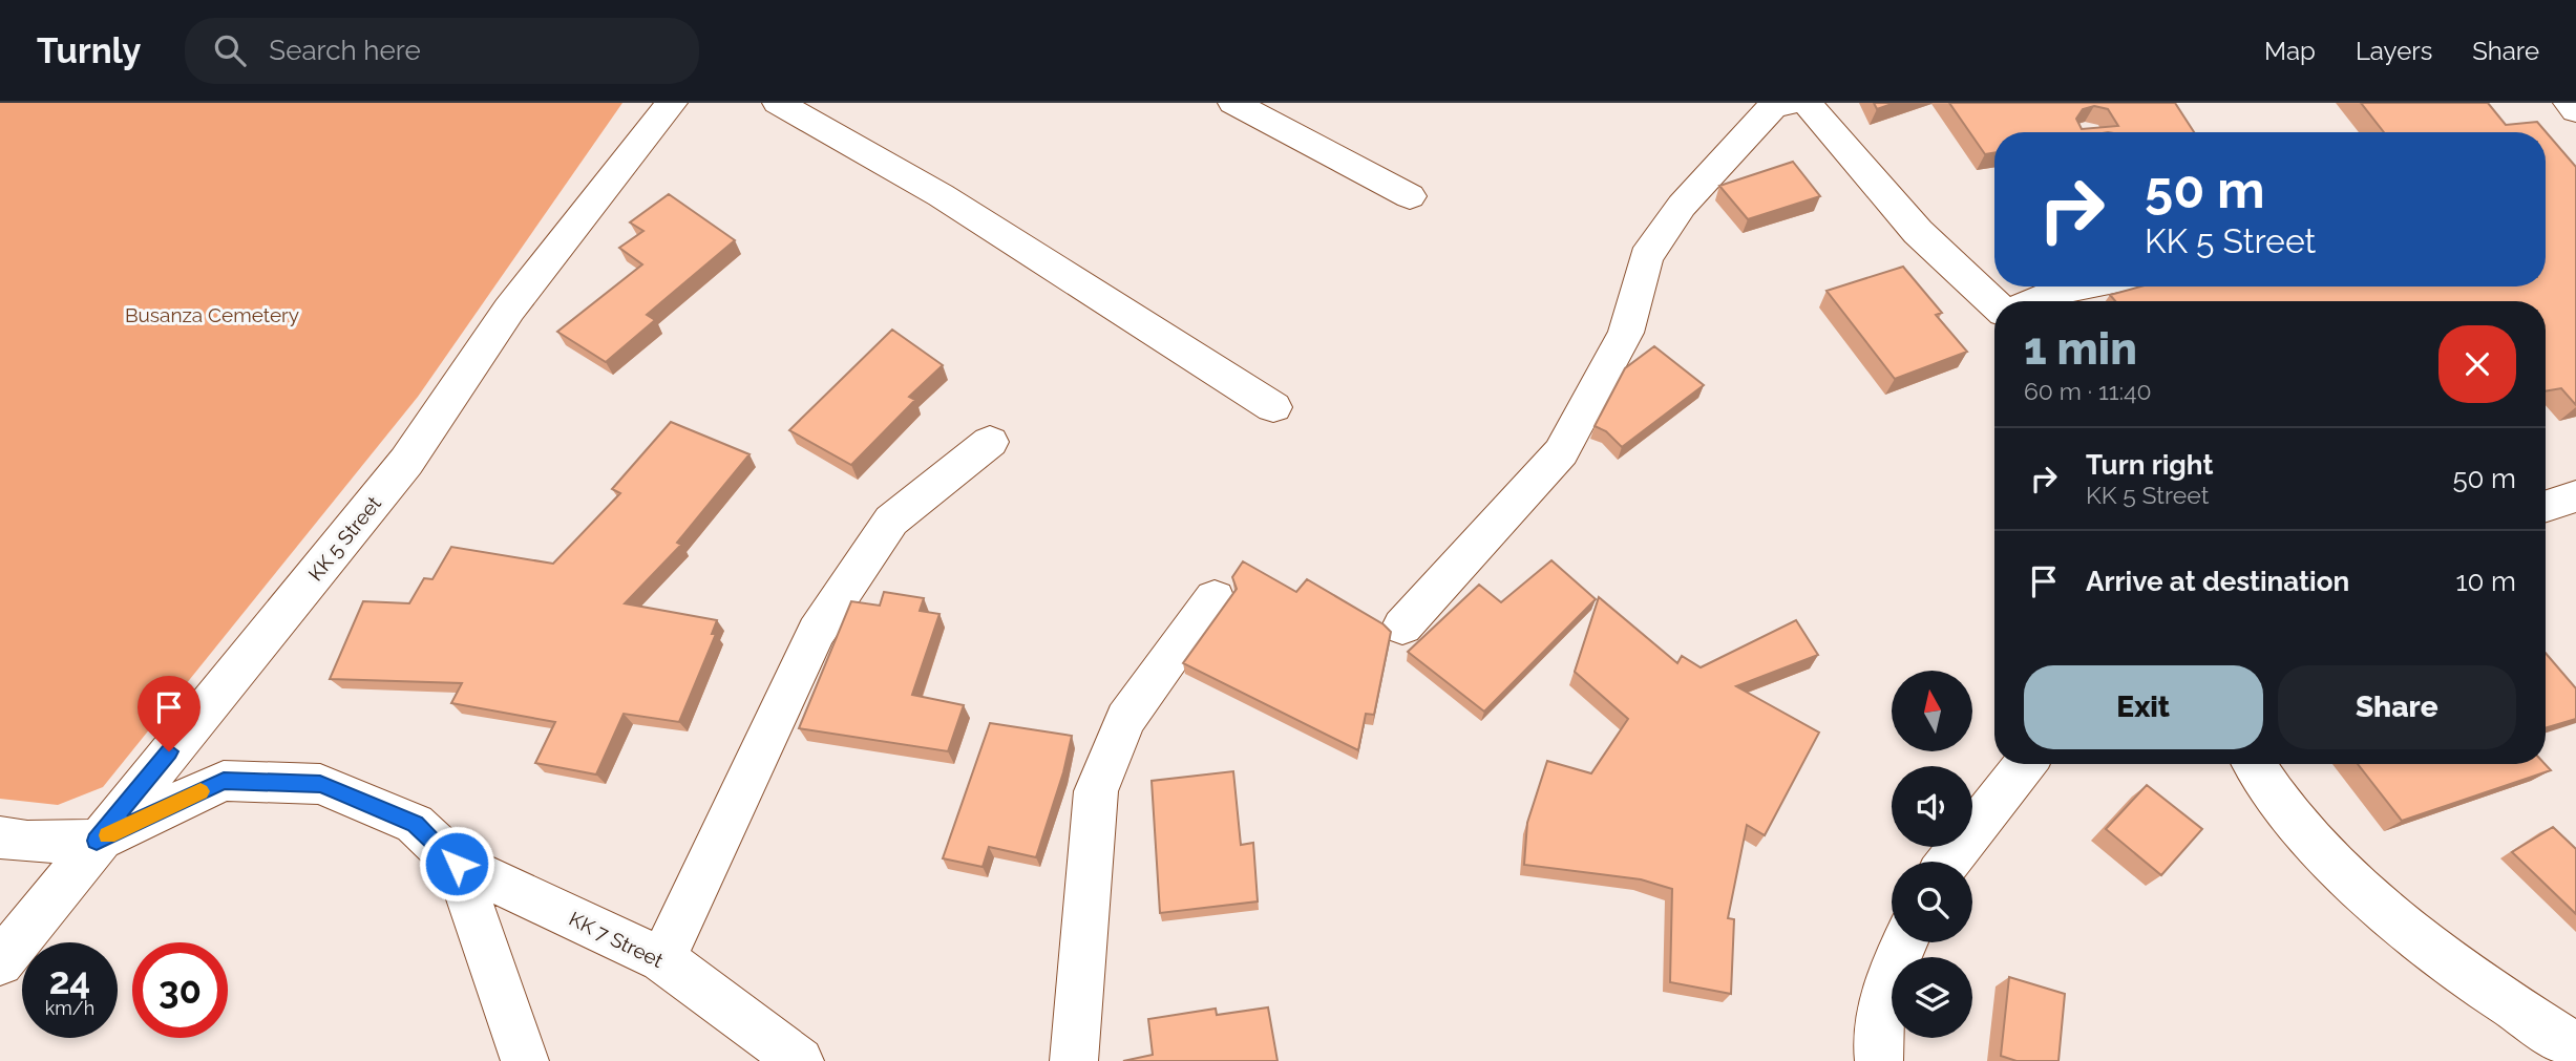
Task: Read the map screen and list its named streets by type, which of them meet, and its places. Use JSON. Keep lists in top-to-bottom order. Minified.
{"streets":{"street":["KK 5 Street","KK 7 Street"]},"crossings":[["KK 5 Street","KK 7 Street"]],"parks":["Busanza Cemetery"],"north":"top","page":{"header":"Turnly","search":"Search here","nav":["Map","Layers","Share"],"turn":["50 m","KK 5 Street"],"heading":["1 min","60 m · 11:40"],"list":[{"name":"Turn right","note":"KK 5 Street","value":"50 m"},{"name":"Arrive at destination","value":"10 m"}],"buttons":["Exit","Share"],"speed":"24 km/h","limit":"30"}}
